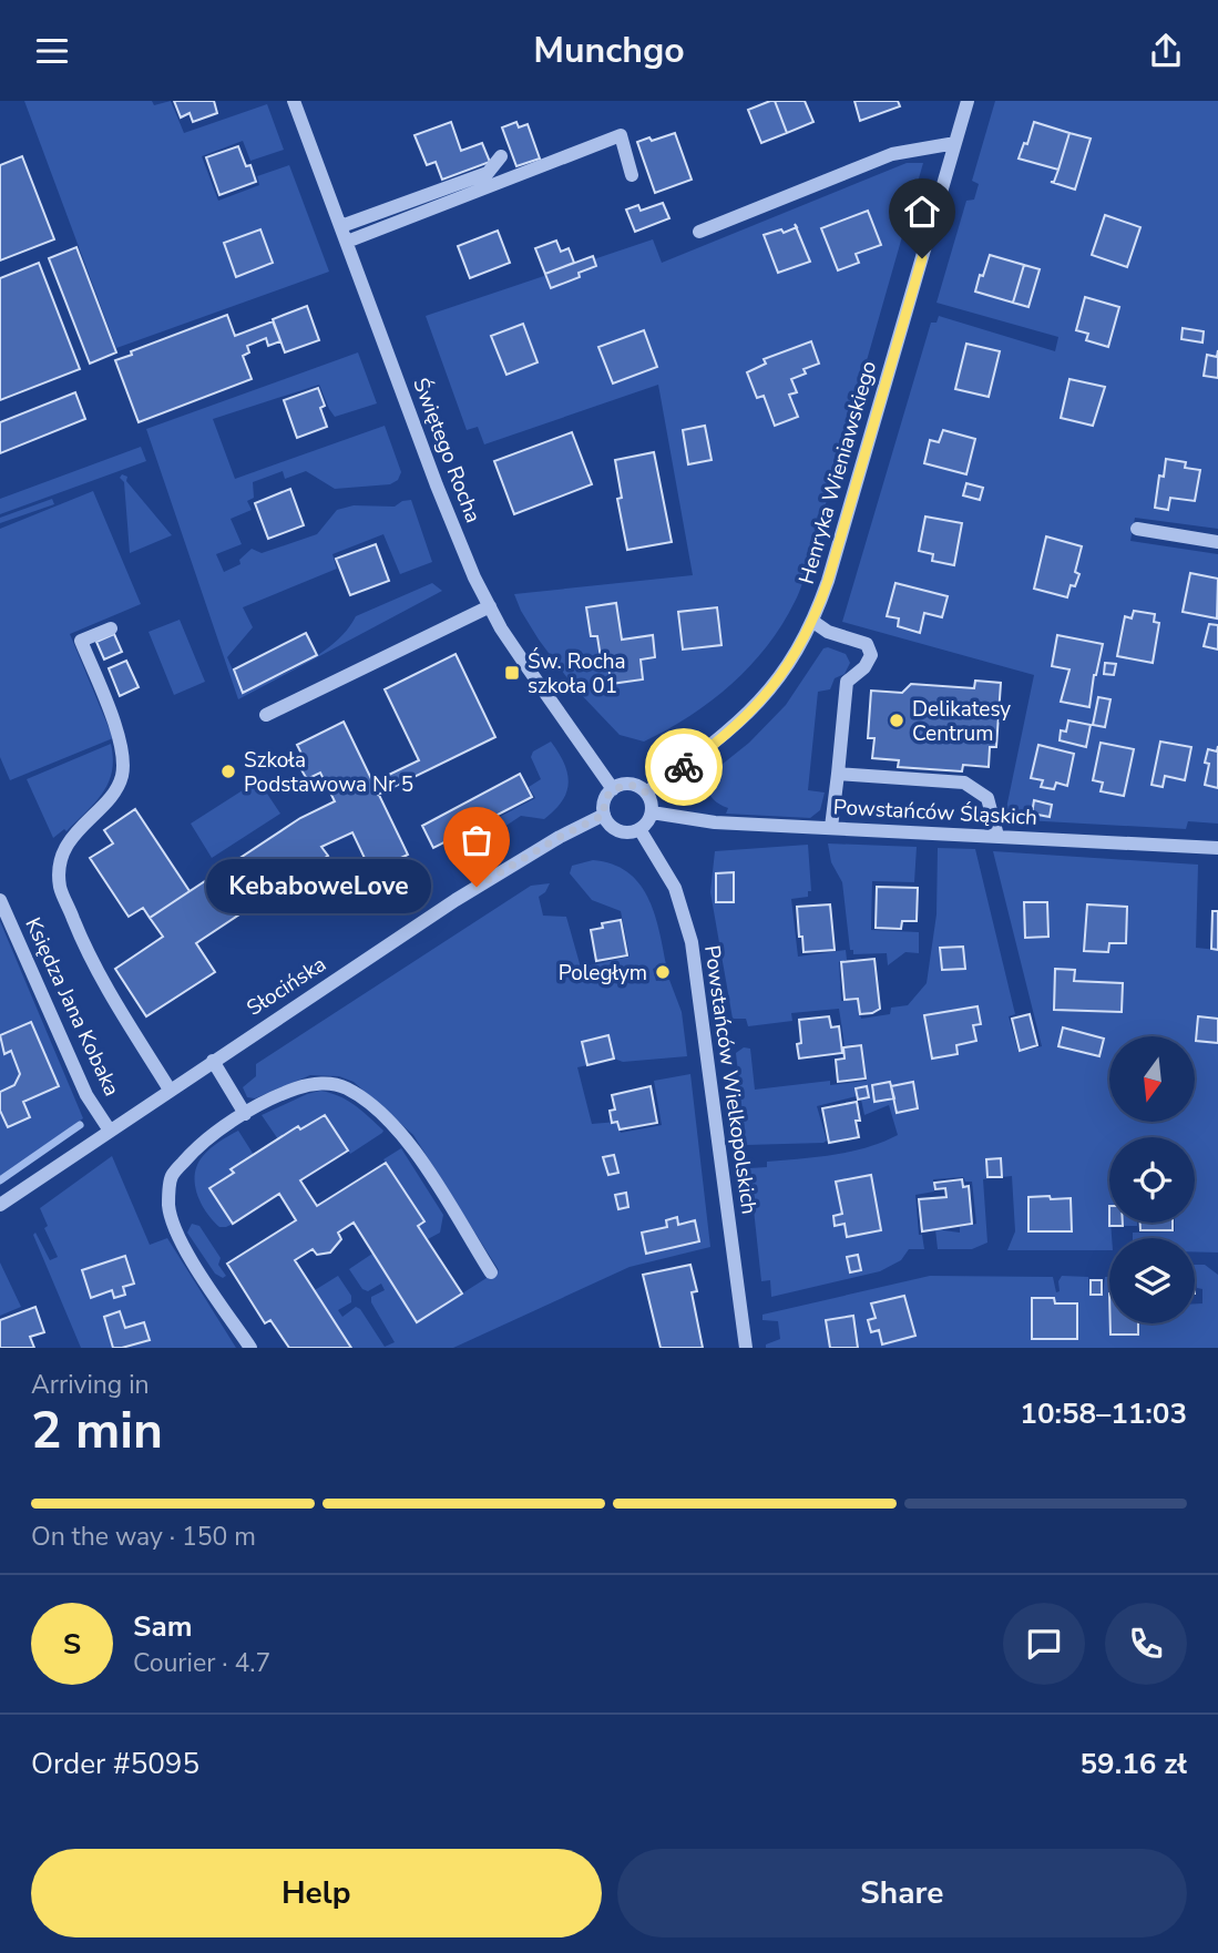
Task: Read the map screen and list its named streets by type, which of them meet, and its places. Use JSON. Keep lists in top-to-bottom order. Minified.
{"streets":{"street":["Świętego Rocha","Henryka Wieniawskiego","Powstańców Śląskich","Słocińska","Księdza Jana Kobaka","Powstańców Wielkopolskich"]},"crossings":[["Świętego Rocha","Henryka Wieniawskiego"],["Świętego Rocha","Powstańców Śląskich"],["Świętego Rocha","Słocińska"],["Świętego Rocha","Powstańców Wielkopolskich"],["Henryka Wieniawskiego","Powstańców Śląskich"],["Henryka Wieniawskiego","Słocińska"],["Henryka Wieniawskiego","Powstańców Wielkopolskich"],["Powstańców Śląskich","Słocińska"],["Powstańców Śląskich","Powstańców Wielkopolskich"],["Słocińska","Księdza Jana Kobaka"],["Słocińska","Powstańców Wielkopolskich"]],"places":{"transit":["Św. Rocha szkoła 01"],"other":["Delikatesy Centrum","Szkoła Podstawowa Nr 5","KebaboweLove","Poległym"]},"north":"bottom","page":{"header":"Munchgo","bubble":"KebaboweLove","heading":["2 min","Arriving in","10:58–11:03"],"panel":["Sam","Courier · 4.7","Order #5095","59.16 zł"],"bar":"On the way · 150 m","round":"S","buttons":["Help","Share"]}}
